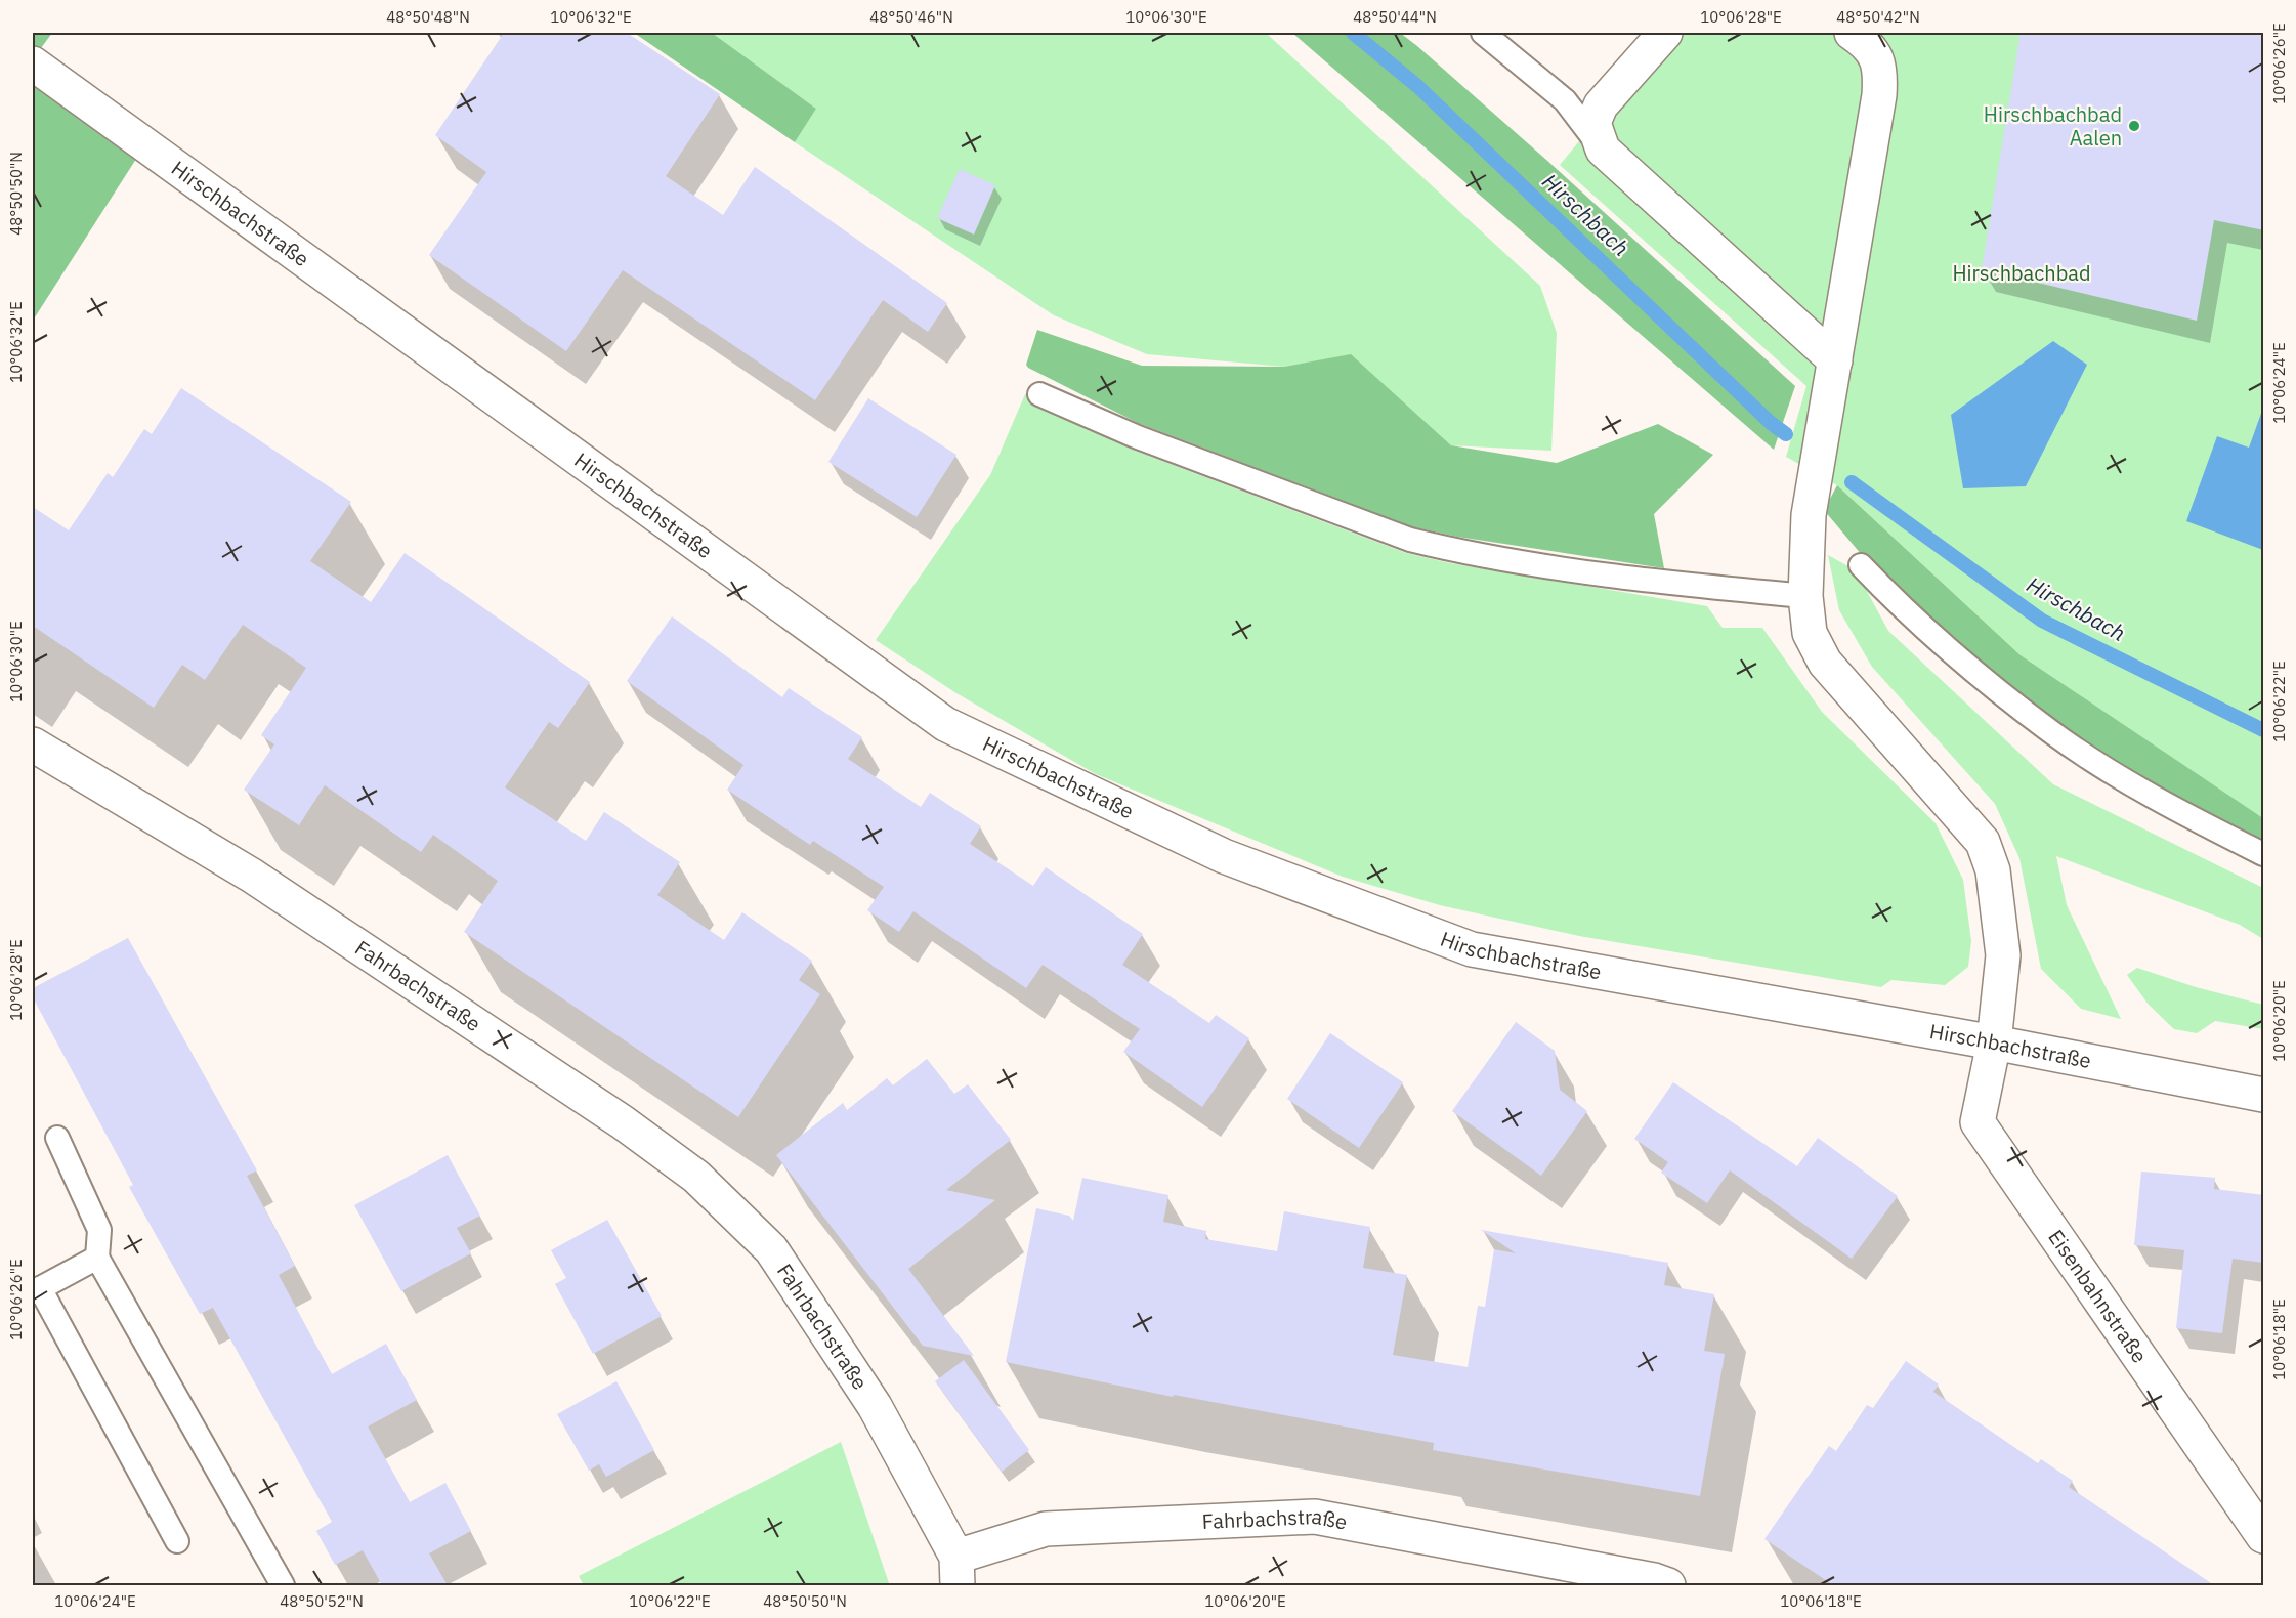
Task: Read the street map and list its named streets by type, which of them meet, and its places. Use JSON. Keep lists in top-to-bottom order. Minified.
{"streets":{"street":["Hirschbachstraße","Fahrbachstraße","Eisenbahnstraße"]},"crossings":[["Hirschbachstraße","Eisenbahnstraße"]],"water":["Hirschbach"],"parks":["Hirschbachbad"],"places":["Hirschbachbad Aalen"],"coordinates":["48°50'48\"N","10°06'32\"E","48°50'46\"N","10°06'30\"E","48°50'44\"N","10°06'28\"E","48°50'42\"N","10°06'26\"E","48°50'50\"N","10°06'24\"E","10°06'22\"E","10°06'20\"E","10°06'18\"E","48°50'52\"N"]}
